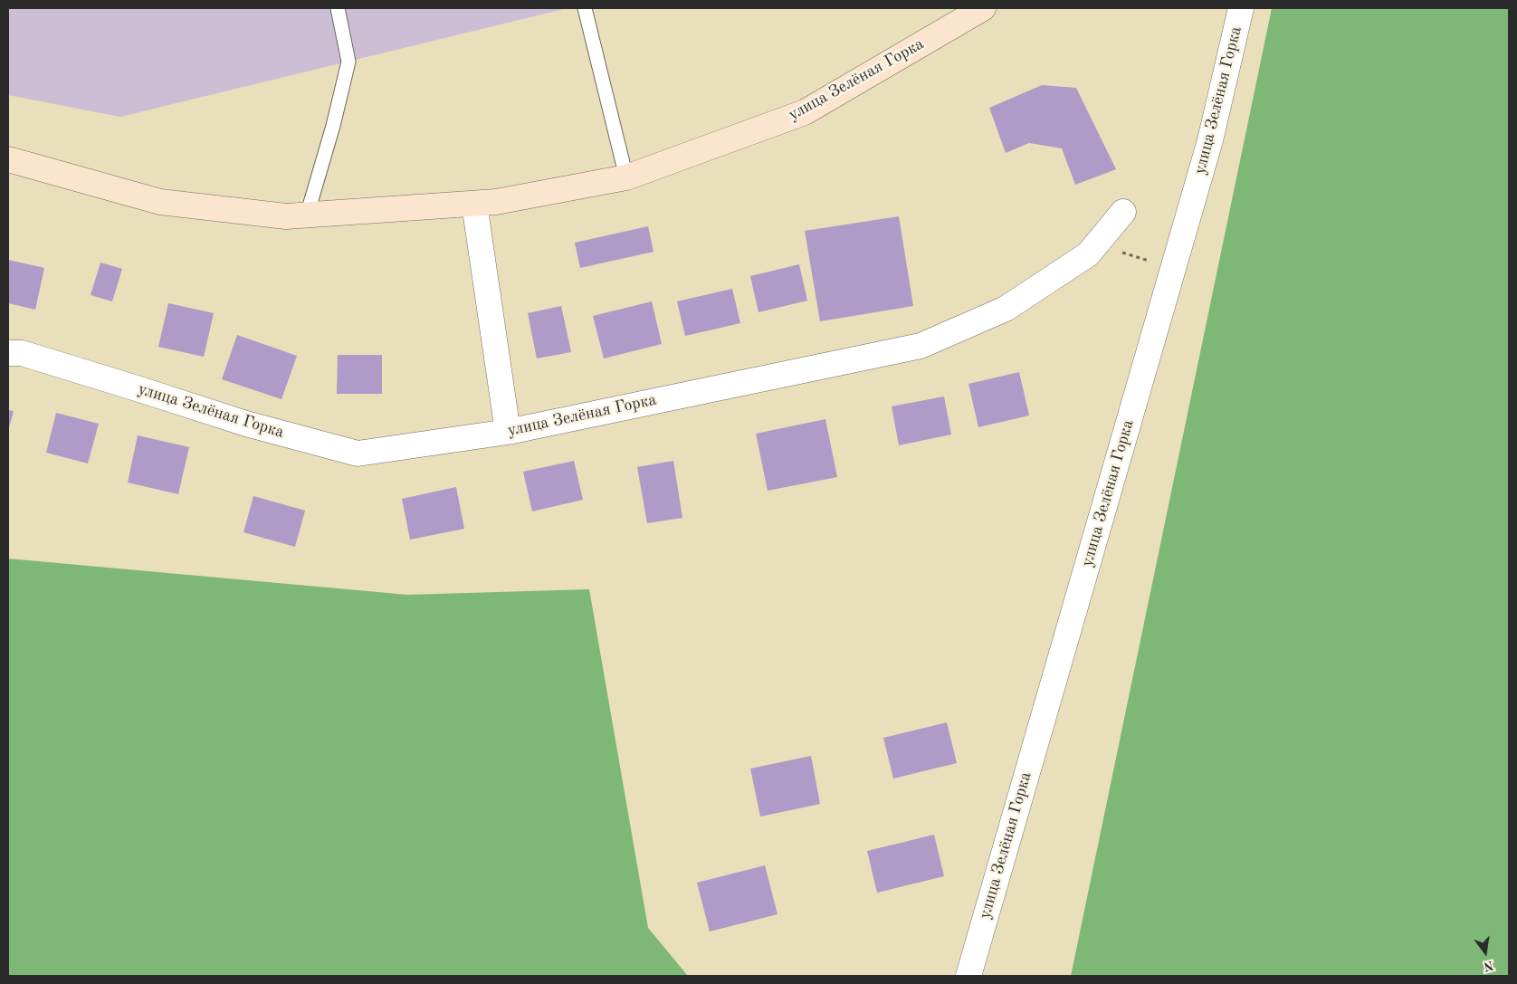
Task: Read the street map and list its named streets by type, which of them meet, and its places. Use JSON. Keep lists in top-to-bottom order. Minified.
{"streets":{"street":["улица Зелёная Горка"]},"north":"bottom"}
